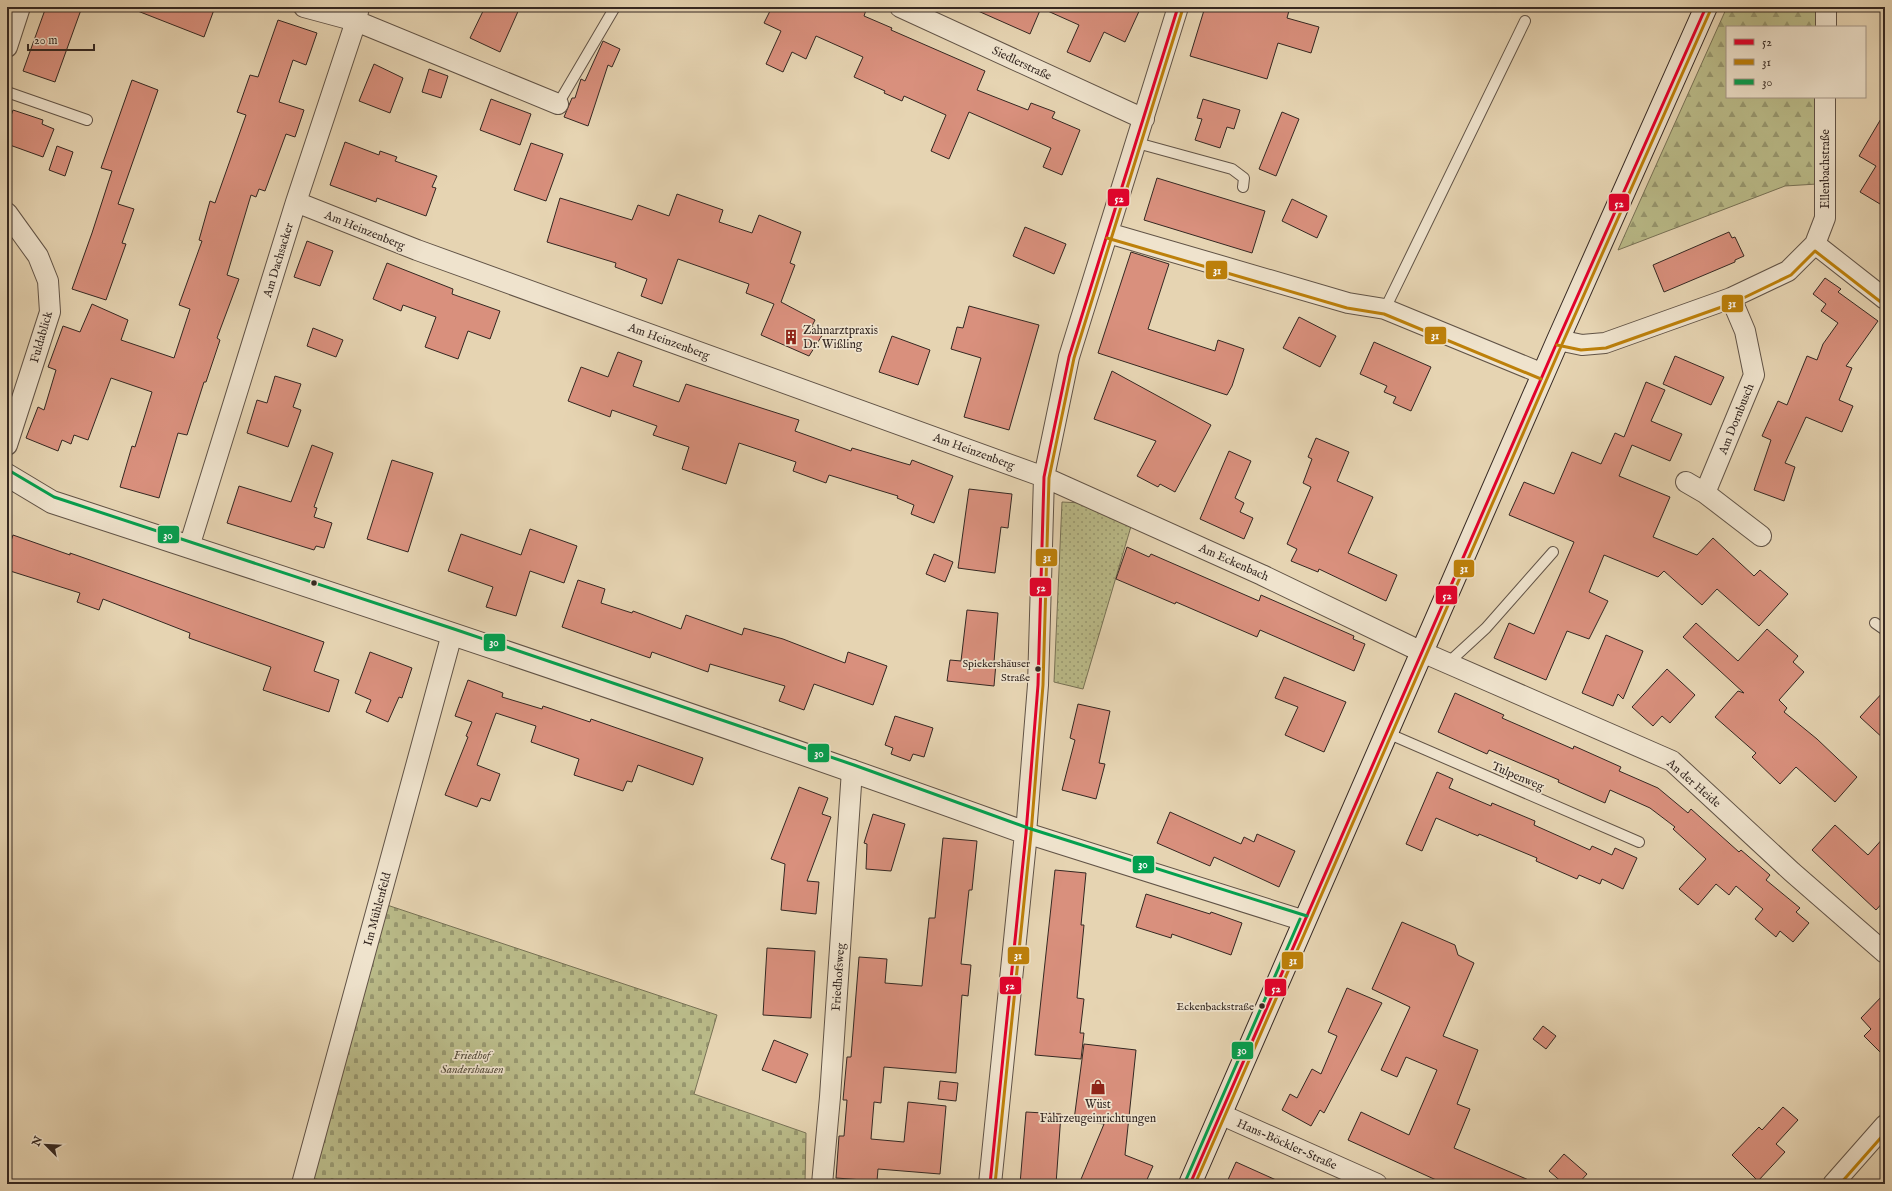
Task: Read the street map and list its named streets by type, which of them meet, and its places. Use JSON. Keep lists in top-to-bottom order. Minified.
{"streets":{"street":["Siedlerstraße","Ellenbachstraße","Am Heinzenberg","Am Dachsacker","Fuldablick","Am Dornbusch","Am Eckenbach","An der Heide","Im Mühlenfeld","Friedhofsweg","Hans-Böckler-Straße"],"lane":["Tulpenweg"]},"crossings":[["Ellenbachstraße","Am Dornbusch"],["Am Heinzenberg","Am Dachsacker"],["Am Heinzenberg","Am Eckenbach"],["Am Eckenbach","An der Heide"]],"parks":["Friedhof Sandershausen"],"places":{"building":["Zahnarztpraxis Dr. Wißling"],"other":["Spiekershäuser Straße","Eckenbackstraße"],"shop":["Wüst Fahrzeugeinrichtungen"]},"lines":["transit line 52","transit line 31","transit line 30"],"legend":["52","31","30"],"scale_bar":"20 m","north":"top left"}
